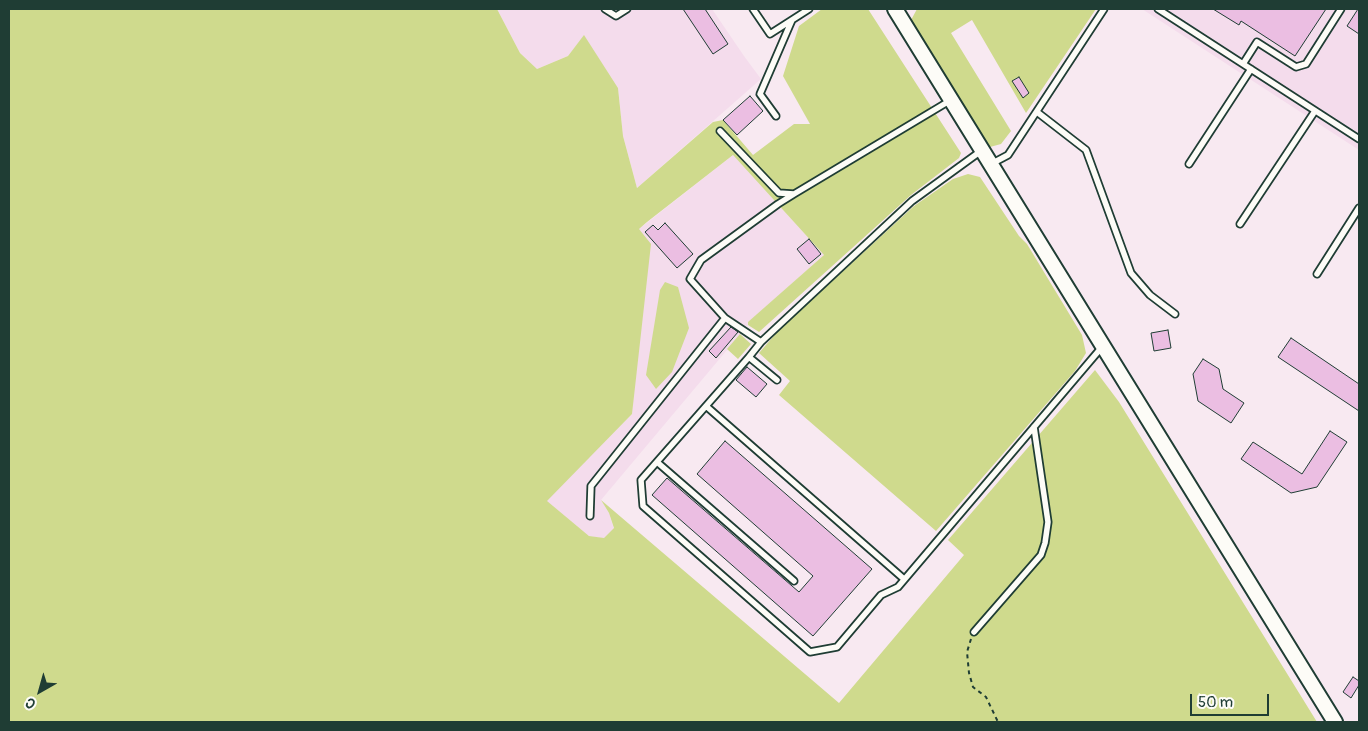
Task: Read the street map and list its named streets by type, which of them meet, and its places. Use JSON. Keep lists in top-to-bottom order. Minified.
{"scale_bar":"50 m","north":"bottom left"}
